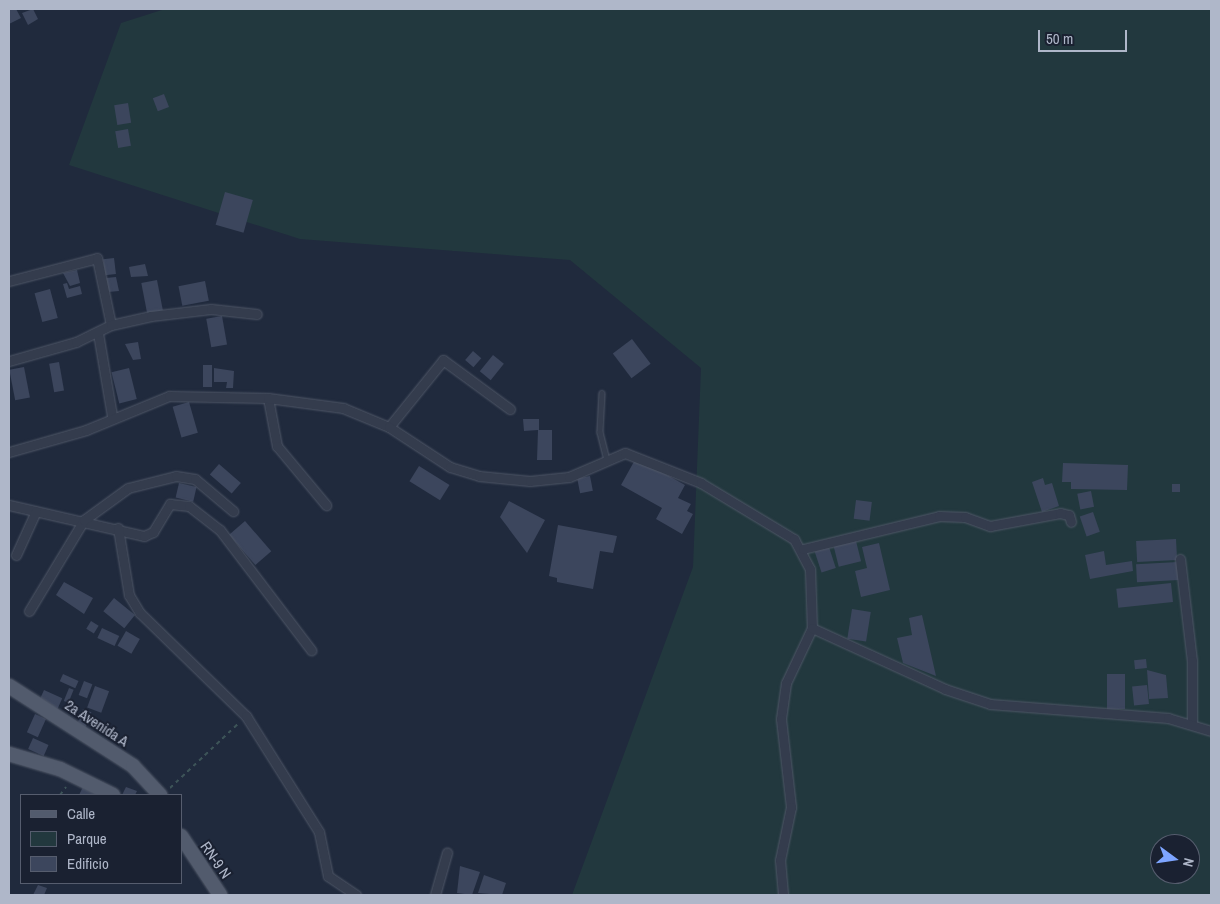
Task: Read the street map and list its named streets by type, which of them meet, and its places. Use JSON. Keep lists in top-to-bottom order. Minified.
{"streets":{"main road":["2a Avenida A","RN-9 N"]},"legend":["Calle","Parque","Edificio"],"scale_bar":"50 m","north":"right"}
